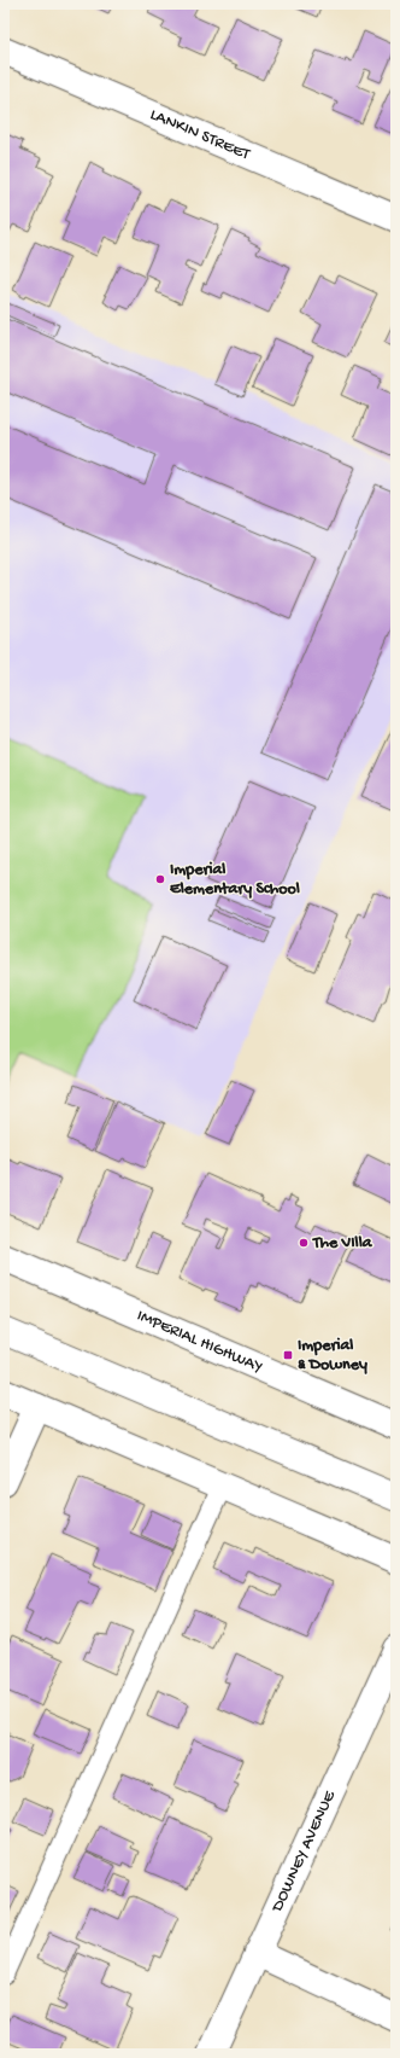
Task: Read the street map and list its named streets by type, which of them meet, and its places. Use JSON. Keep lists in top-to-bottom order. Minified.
{"streets":{"main road":["LANKIN STREET","IMPERIAL HIGHWAY","DOWNEY AVENUE"]},"places":{"other":["Imperial Elementary School","The VIlla"],"transit":["Imperial & Downey"]}}
